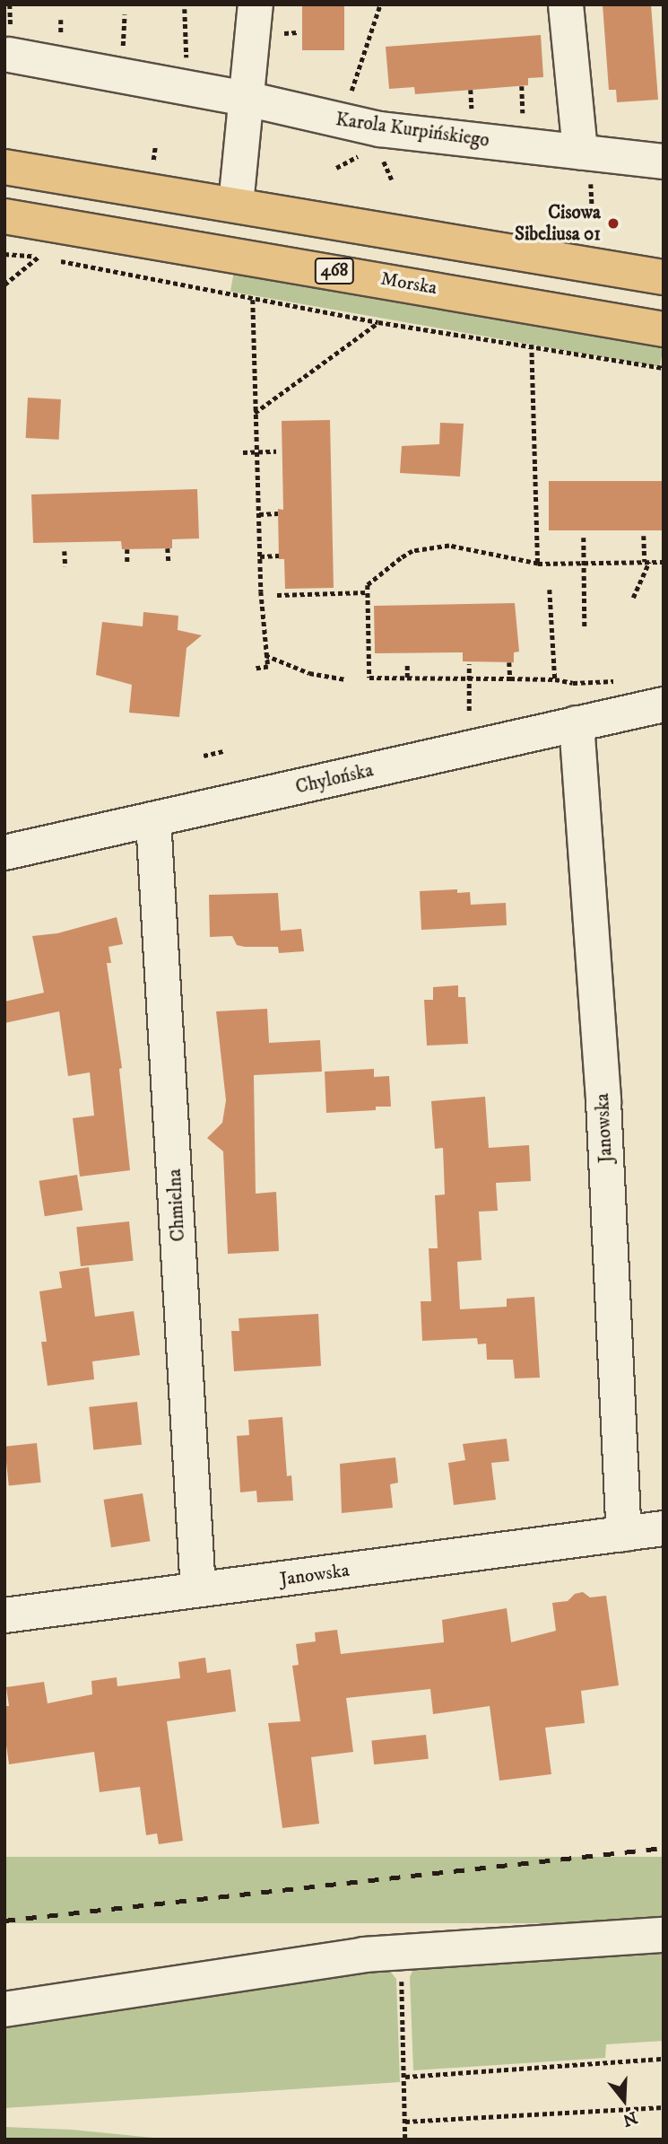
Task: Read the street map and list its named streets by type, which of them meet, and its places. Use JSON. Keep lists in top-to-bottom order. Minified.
{"streets":{"main road":["468","Morska"],"street":["Karola Kurpińskiego","Chylońska","Janowska","Chmielna"]},"crossings":[["Chylońska","Janowska"],["Chylońska","Chmielna"],["Janowska","Chmielna"]],"places":["Cisowa Sibeliusa 01"],"north":"bottom"}
